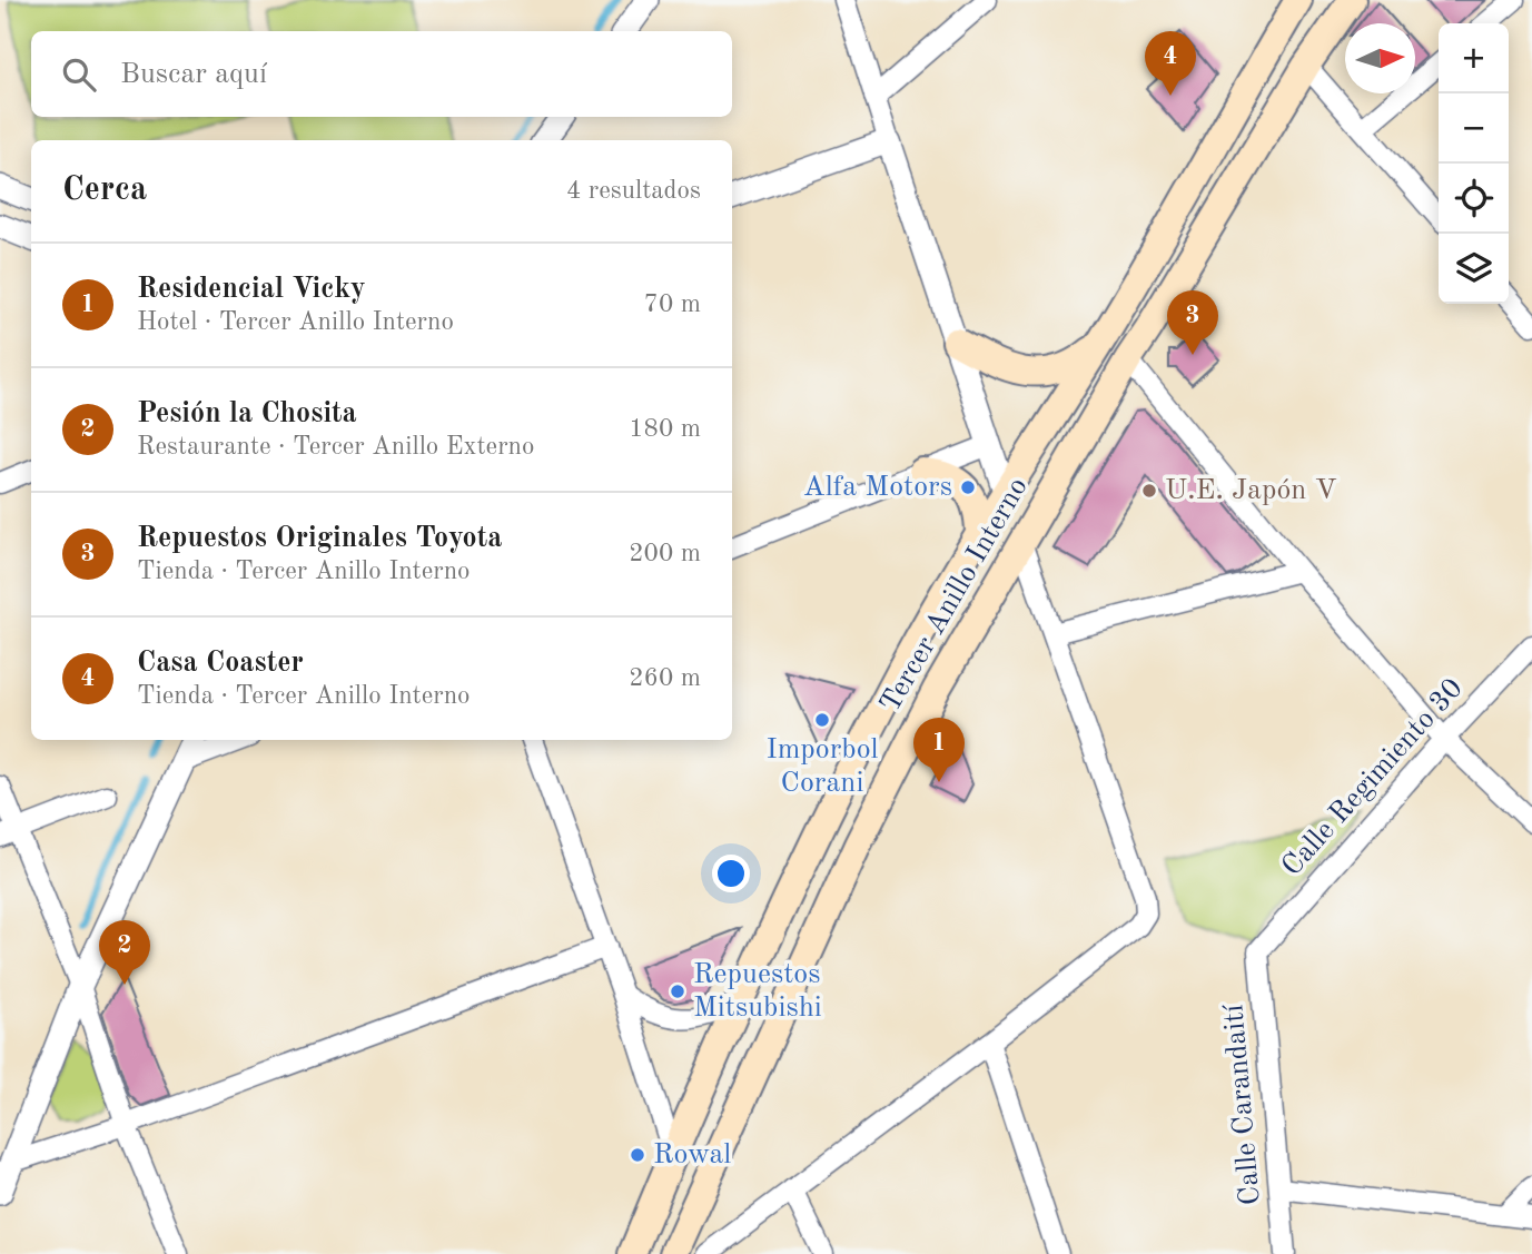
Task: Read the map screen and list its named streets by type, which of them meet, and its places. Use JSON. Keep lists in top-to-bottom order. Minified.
{"streets":{"main road":["Tercer Anillo Interno"],"street":["Calle Regimiento 30","Calle Carandaití"]},"crossings":[["Calle Regimiento 30","Calle Carandaití"]],"places":["Alfa Motors","U.E. Japón V","Imporbol Corani","Repuestos Mitsubishi","Rowal"],"north":"right","page":{"map_buttons":["+","−"],"pins":["4","3","1","2"],"search":"Buscar aquí","heading":["Cerca","4 resultados"],"list":[{"mark":"1","name":"Residencial Vicky","note":"Hotel · Tercer Anillo Interno","value":"70 m"},{"mark":"2","name":"Pesión la Chosita","note":"Restaurante · Tercer Anillo Externo","value":"180 m"},{"mark":"3","name":"Repuestos Originales Toyota","note":"Tienda · Tercer Anillo Interno","value":"200 m"},{"mark":"4","name":"Casa Coaster","note":"Tienda · Tercer Anillo Interno","value":"260 m"}]}}
